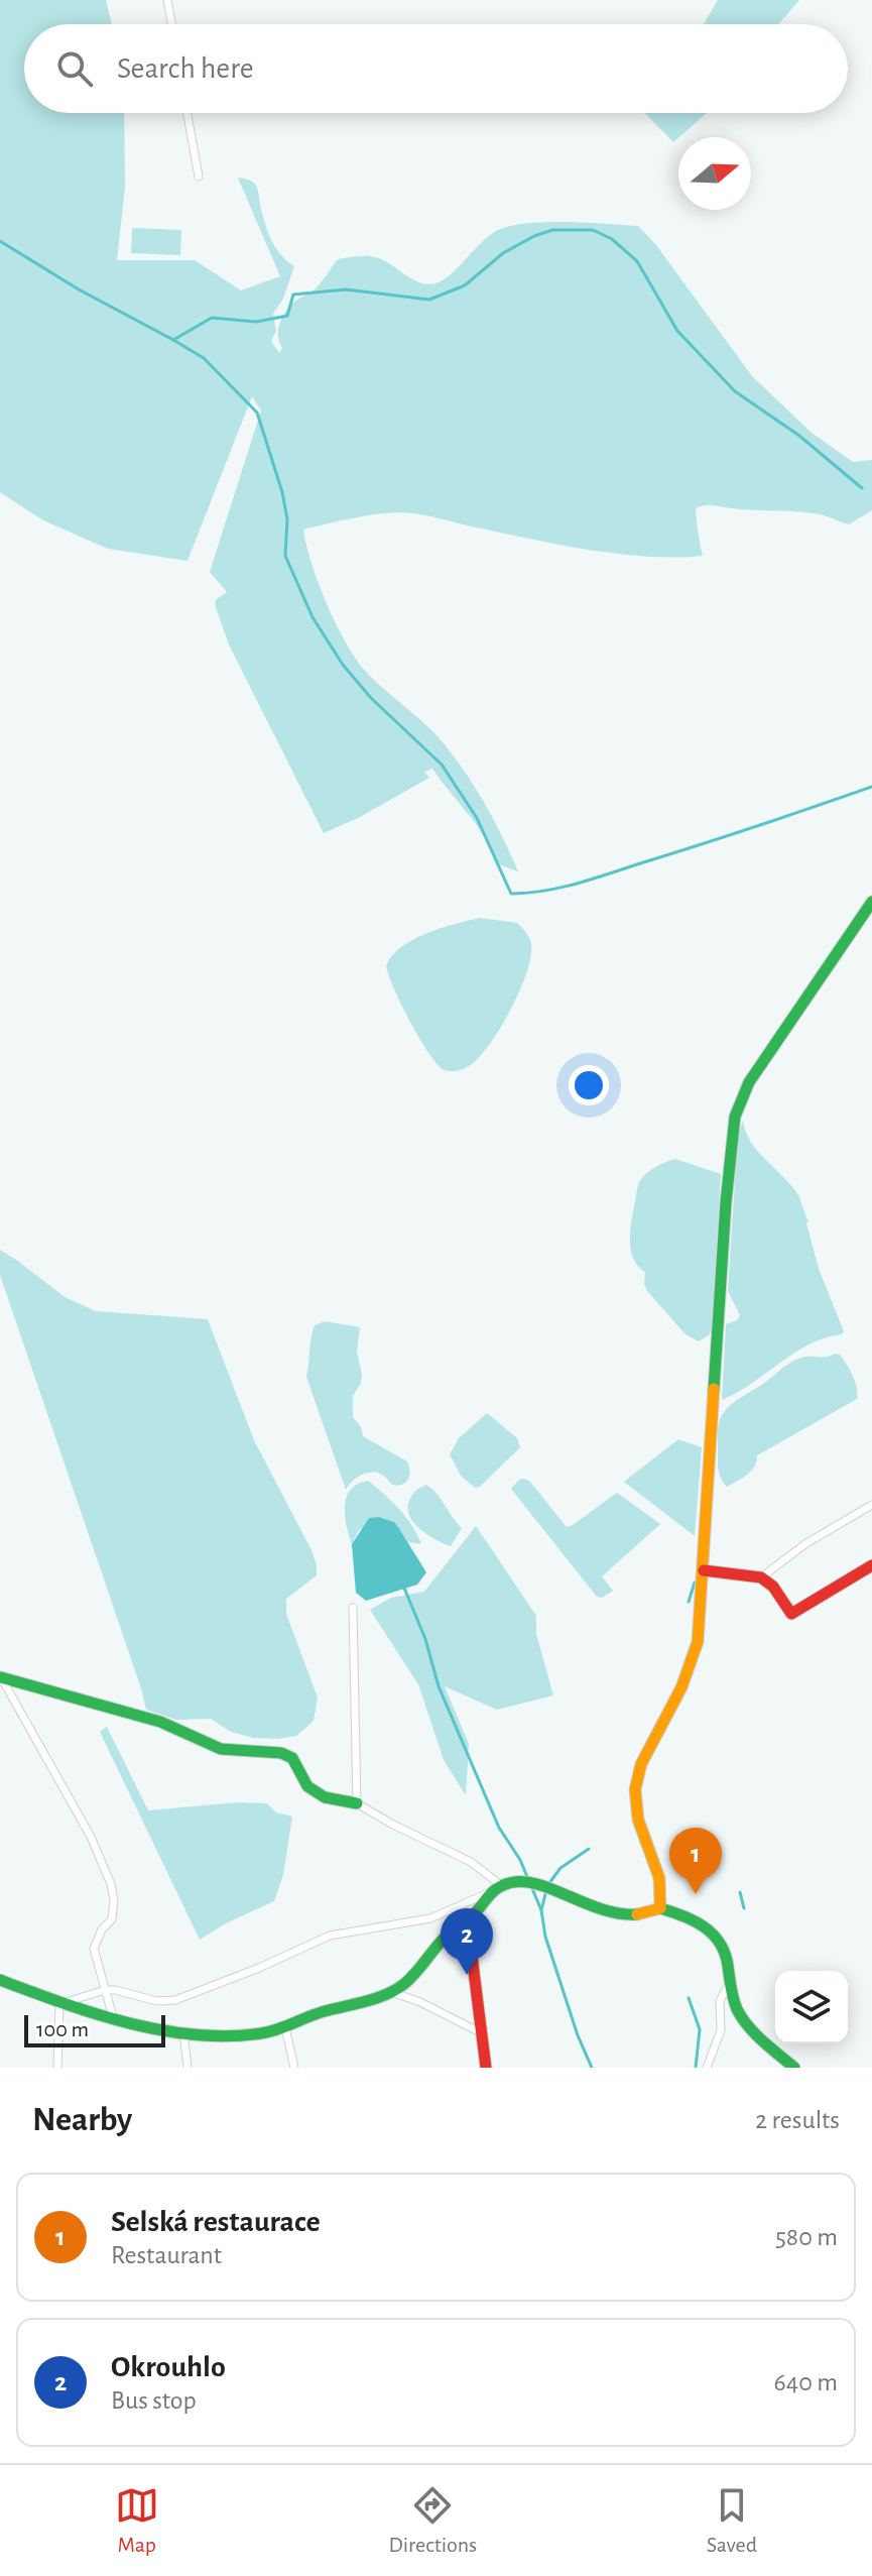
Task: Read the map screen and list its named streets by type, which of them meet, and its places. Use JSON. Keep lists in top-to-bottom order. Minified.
{"scale_bar":"100 m","north":"right","page":{"search":"Search here","pins":["1","2"],"scale":"100 m","heading":["Nearby","2 results"],"list":[{"mark":"1","name":"Selská restaurace","note":"Restaurant","value":"580 m"},{"mark":"2","name":"Okrouhlo","note":"Bus stop","value":"640 m"}],"nav":["Map","Directions","Saved"]}}
